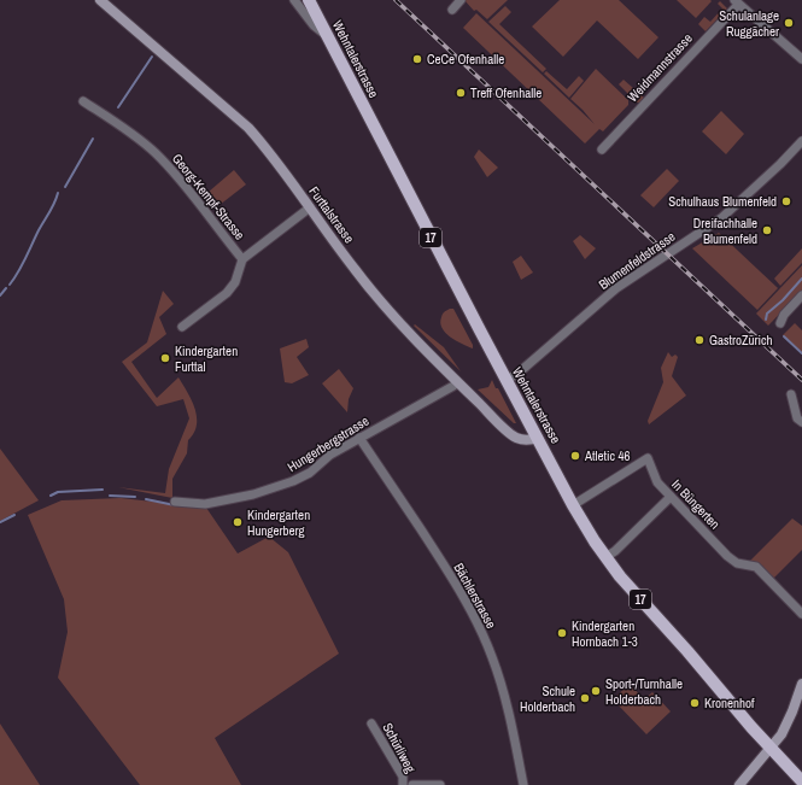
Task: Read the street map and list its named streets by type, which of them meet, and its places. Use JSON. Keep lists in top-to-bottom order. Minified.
{"streets":{"main road":["Wehntalerstrasse","17"],"street":["Weidmannstrasse","Georg-Kempf-Strasse","Furttalstrasse","Blumenfeldstrasse","Hungerbergstrasse","In Büngerten","Bächlerstrasse","Schürliweg"]},"crossings":[["Wehntalerstrasse","Furttalstrasse"],["Wehntalerstrasse","Blumenfeldstrasse"],["Wehntalerstrasse","In Büngerten"],["Georg-Kempf-Strasse","Furttalstrasse"],["Furttalstrasse","Hungerbergstrasse"],["Hungerbergstrasse","Bächlerstrasse"]],"places":["Schulanlage Ruggächer","CeCe Ofenhalle","Treff Ofenhalle","Schulhaus Blumenfeld","Dreifachhalle Blumenfeld","GastroZürich","Kindergarten Furttal","Atletic 46","Kindergarten Hungerberg","Kindergarten Hornbach 1-3","Sport-/Turnhalle Holderbach","Schule Holderbach","Kronenhof"]}
